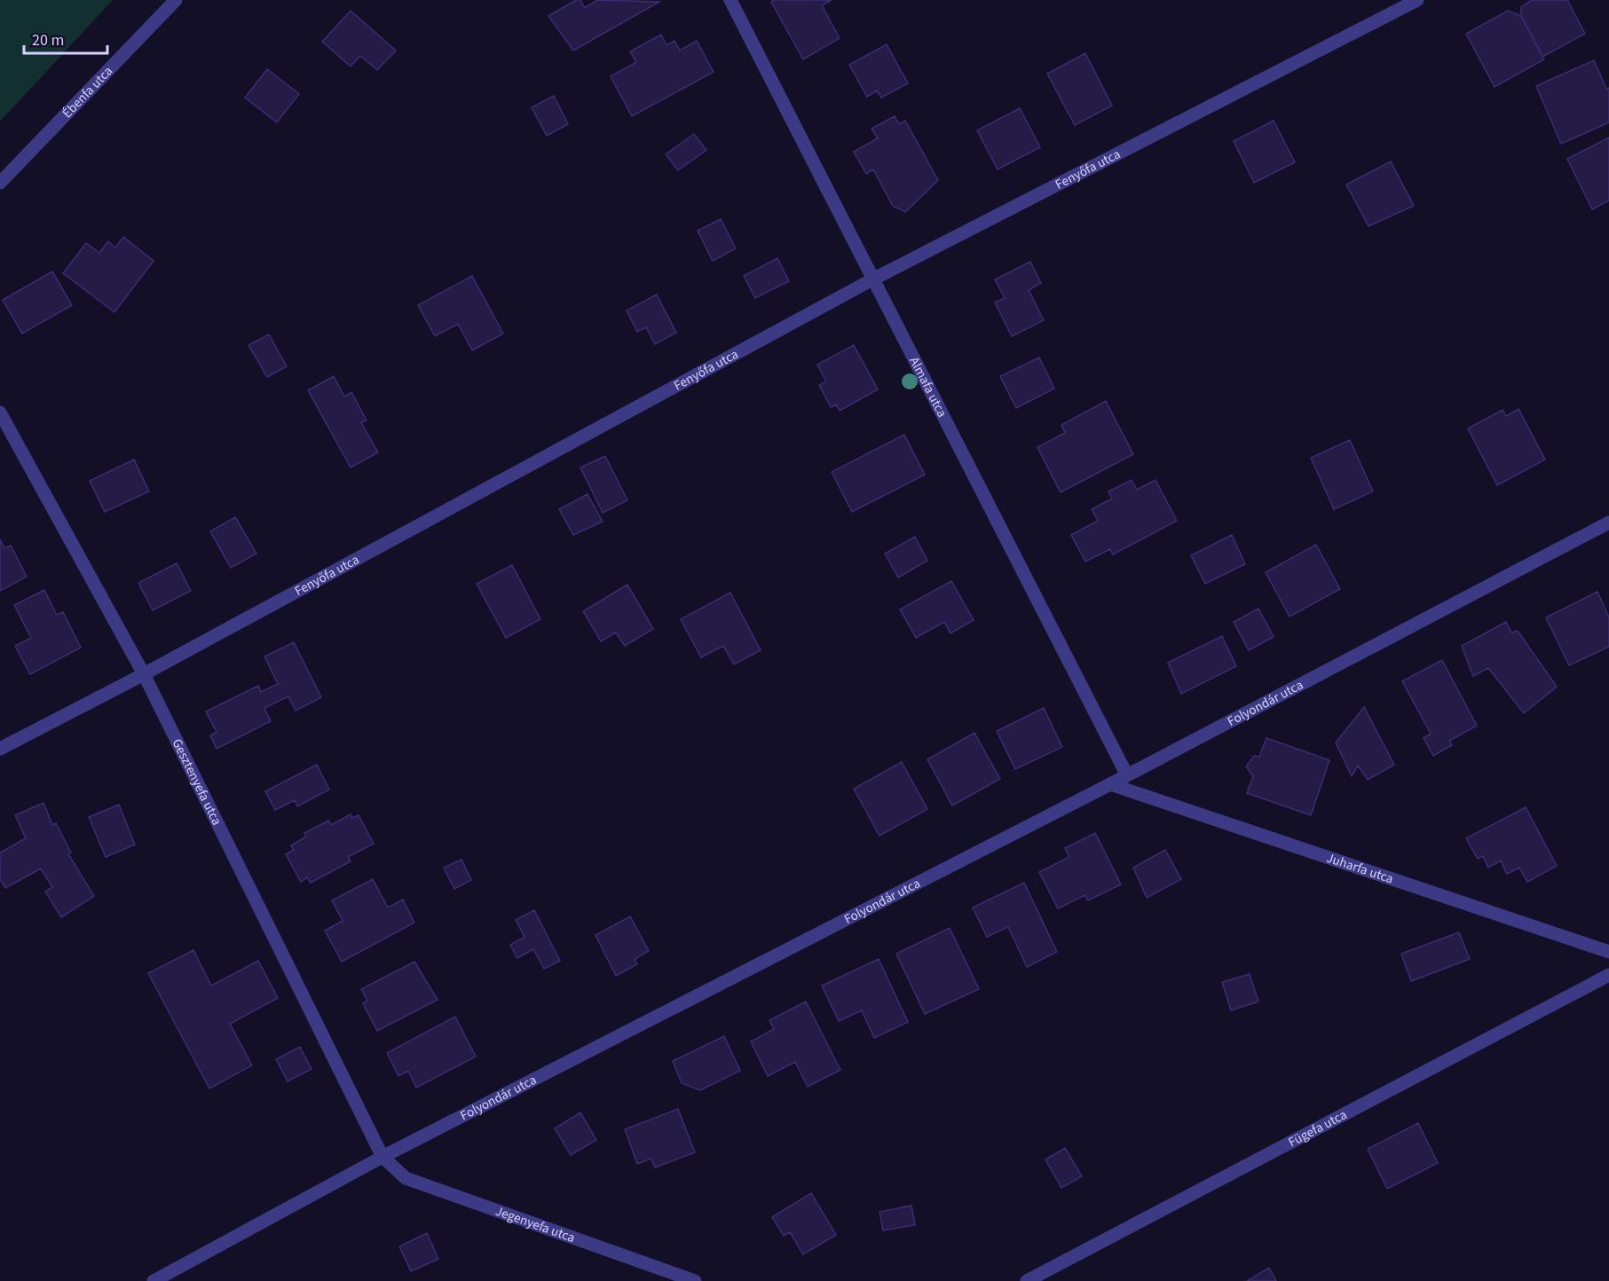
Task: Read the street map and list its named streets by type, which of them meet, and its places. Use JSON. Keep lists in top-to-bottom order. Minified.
{"streets":{"street":["Ébenfa utca","Fenyőfa utca","Almafa utca","Folyondár utca","Gesztenyefa utca","Juharfa utca","Fügefa utca","Jegenyefa utca"]},"crossings":[["Fenyőfa utca","Almafa utca"],["Fenyőfa utca","Gesztenyefa utca"],["Almafa utca","Folyondár utca"],["Folyondár utca","Gesztenyefa utca"],["Folyondár utca","Juharfa utca"],["Folyondár utca","Jegenyefa utca"],["Gesztenyefa utca","Jegenyefa utca"]],"scale_bar":"20 m"}
